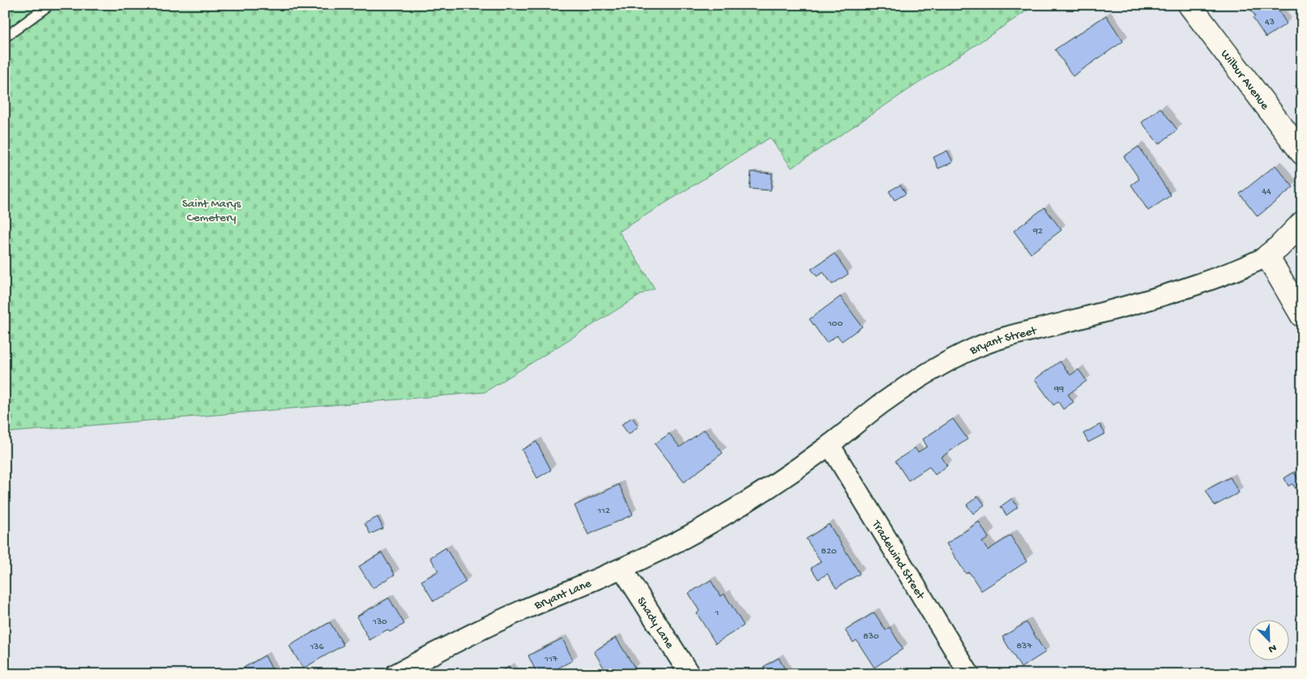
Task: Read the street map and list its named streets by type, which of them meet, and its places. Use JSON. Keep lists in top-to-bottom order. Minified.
{"streets":{"street":["Wilbur Avenue","Bryant Street","Tradewind Street","Bryant Lane","Shady Lane"]},"crossings":[["Bryant Street","Tradewind Street"],["Bryant Street","Bryant Lane"],["Bryant Lane","Shady Lane"]],"parks":["Saint Marys Cemetery"],"house_numbers":["43","44","92","100","99","112","820","1","130","830","837","136","117"],"north":"bottom right"}
